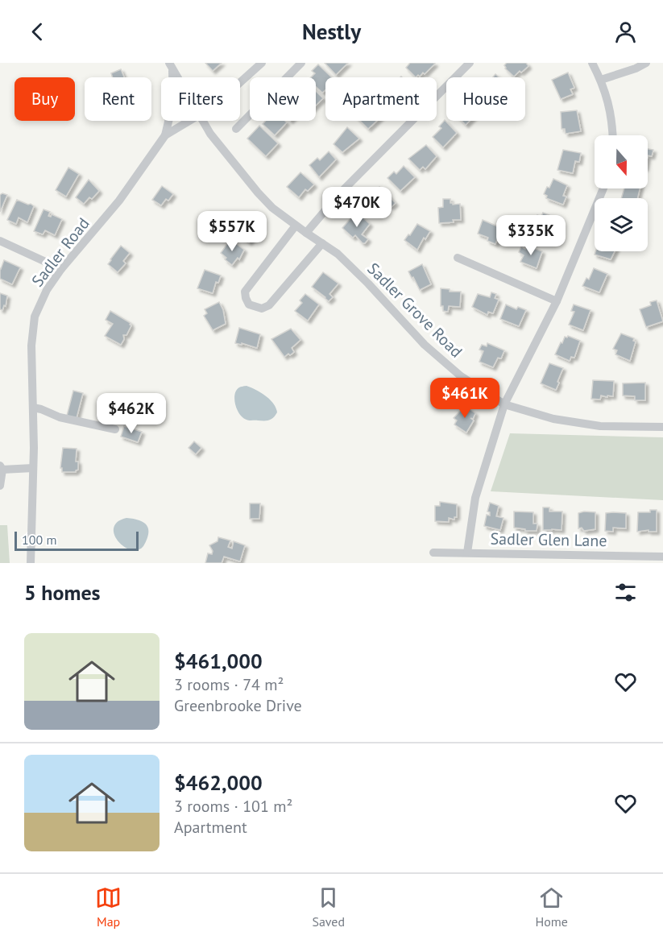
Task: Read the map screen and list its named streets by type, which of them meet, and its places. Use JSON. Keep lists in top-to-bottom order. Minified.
{"streets":{"street":["Sadler Road","Sadler Grove Road","Sadler Glen Lane"]},"scale_bar":"100 m","north":"bottom","page":{"header":"Nestly","chip":["Buy","Rent","Filters","New","Apartment","House"],"price":["$470K","$557K","$335K","$461K","$462K"],"scale":"100 m","heading":"5 homes","list":[{"name":"$461,000","note":"3 rooms · 74 m² · Greenbrooke Drive"},{"name":"$462,000","note":"3 rooms · 101 m² · Apartment"}],"tabs":["Map","Saved","Home"]}}
